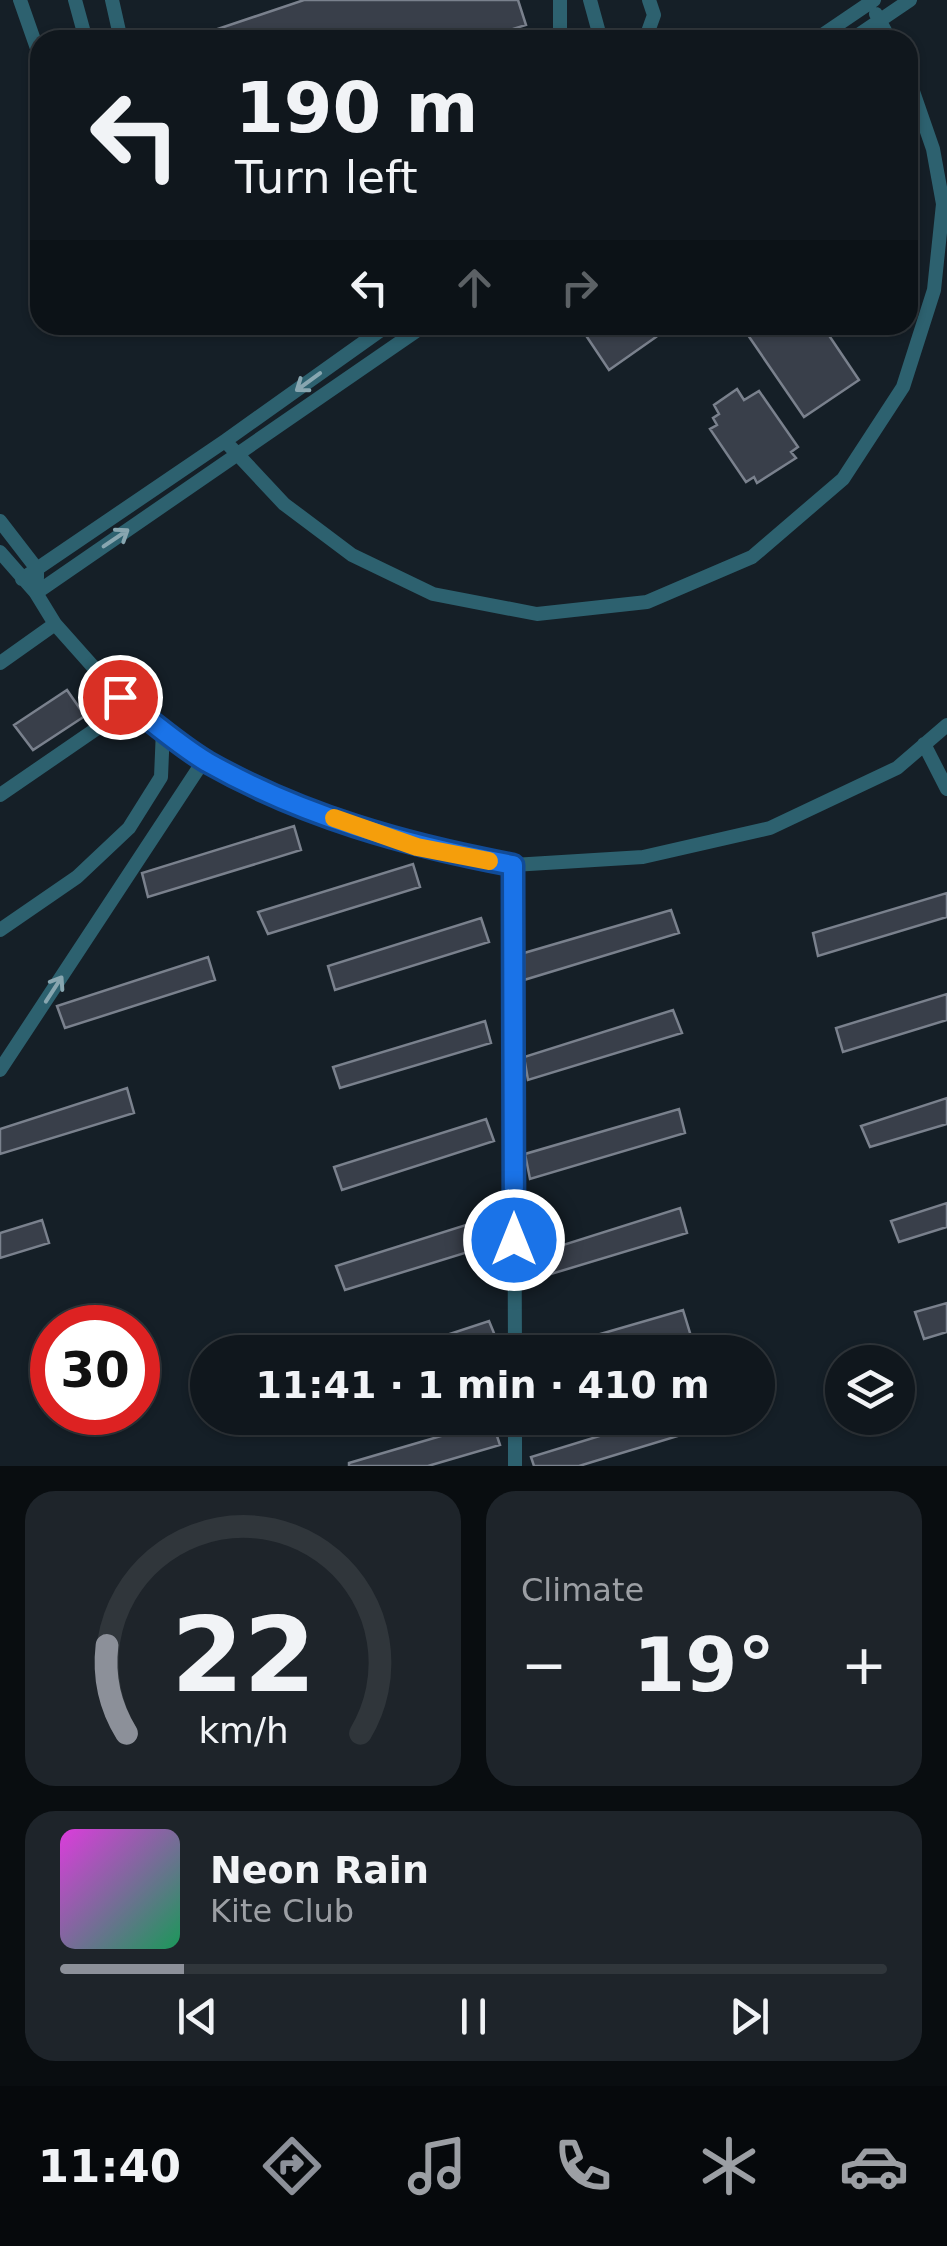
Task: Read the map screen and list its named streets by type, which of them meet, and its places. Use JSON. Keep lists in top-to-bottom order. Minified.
{"page":{"turn":["190 m","Turn left"],"limit":"30","trip":"11:41 · 1 min · 410 m","tile":"Climate","heat":["−","19°","+"],"song":["Neon Rain","Kite Club"],"tabs":"11:40","gauge":["22","km/h"]}}
